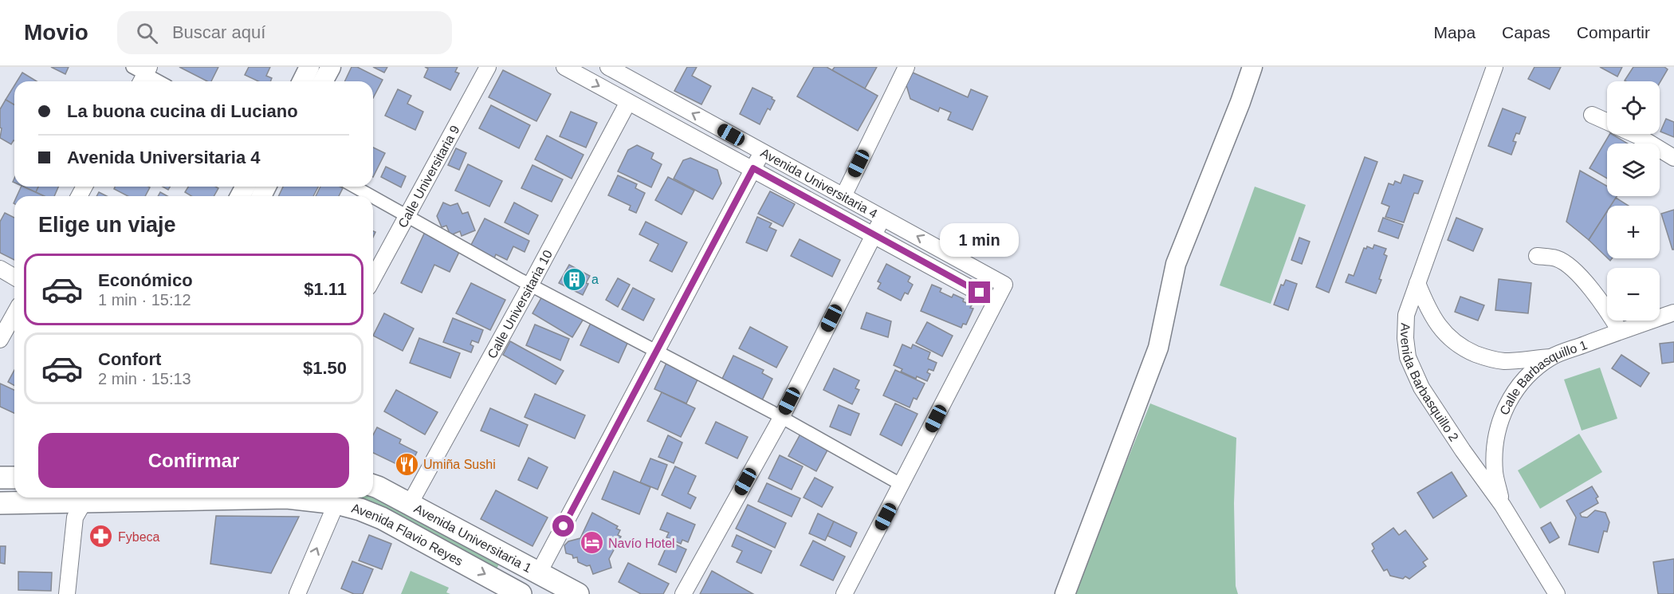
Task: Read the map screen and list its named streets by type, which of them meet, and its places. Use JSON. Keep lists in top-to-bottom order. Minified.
{"streets":{"main road":["Avenida Flavio Reyes","Avenida Universitaria 1"],"street":["Calle Universitaria 9","Avenida Universitaria 4","Calle Universitaria 10","Avenida Barbasquillo 2","Calle Barbasquillo 1"]},"crossings":[["Avenida Universitaria 4","Calle Universitaria 10"],["Calle Universitaria 10","Avenida Universitaria 1"],["Avenida Barbasquillo 2","Calle Barbasquillo 1"]],"one_way":["Avenida Flavio Reyes"],"places":{"building":["a"],"restaurant":["Umiña Sushi"],"pharmacy":["Fybeca"],"hotel":["Navío Hotel"]},"page":{"header":"Movio","search":"Buscar aquí","nav":["Mapa","Capas","Compartir"],"map_buttons":["+","−"],"banner":["La buona cucina di Luciano","Avenida Universitaria 4"],"heading":"Elige un viaje","bubble":"1 min","list":[{"name":"Económico","note":"1 min · 15:12","value":"$1.11"},{"name":"Confort","note":"2 min · 15:13","value":"$1.50"}],"buttons":"Confirmar"}}
